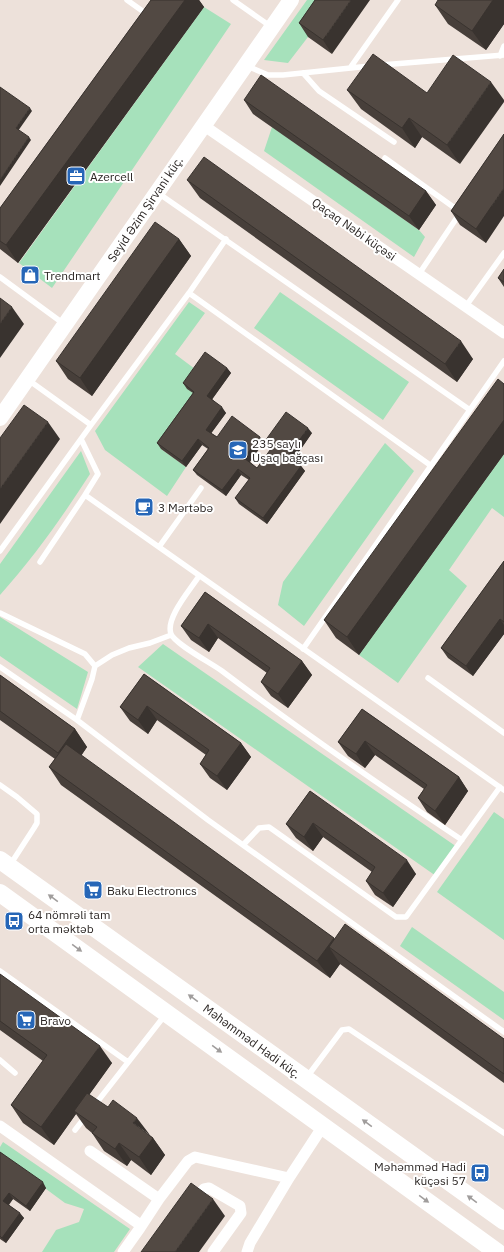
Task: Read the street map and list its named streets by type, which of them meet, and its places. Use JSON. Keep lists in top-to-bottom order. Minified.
{"streets":{"main road":["Seyid Əzim Şirvani küç.","Məhəmməd Hadi küç."],"street":["Qaçaq Nəbi küçəsi"]},"crossings":[["Seyid Əzim Şirvani küç.","Qaçaq Nəbi küçəsi"]],"places":{"office":["Azercell"],"shop":["Trendmart"],"school or university":["235 saylı Uşaq bağçası"],"cafe":["3 Mərtəbə"],"supermarket":["Baku Electronıcs","Bravo"],"bus stop":["64 nömrəli tam orta məktəb","Məhəmməd Hadi küçəsi 57"]}}
